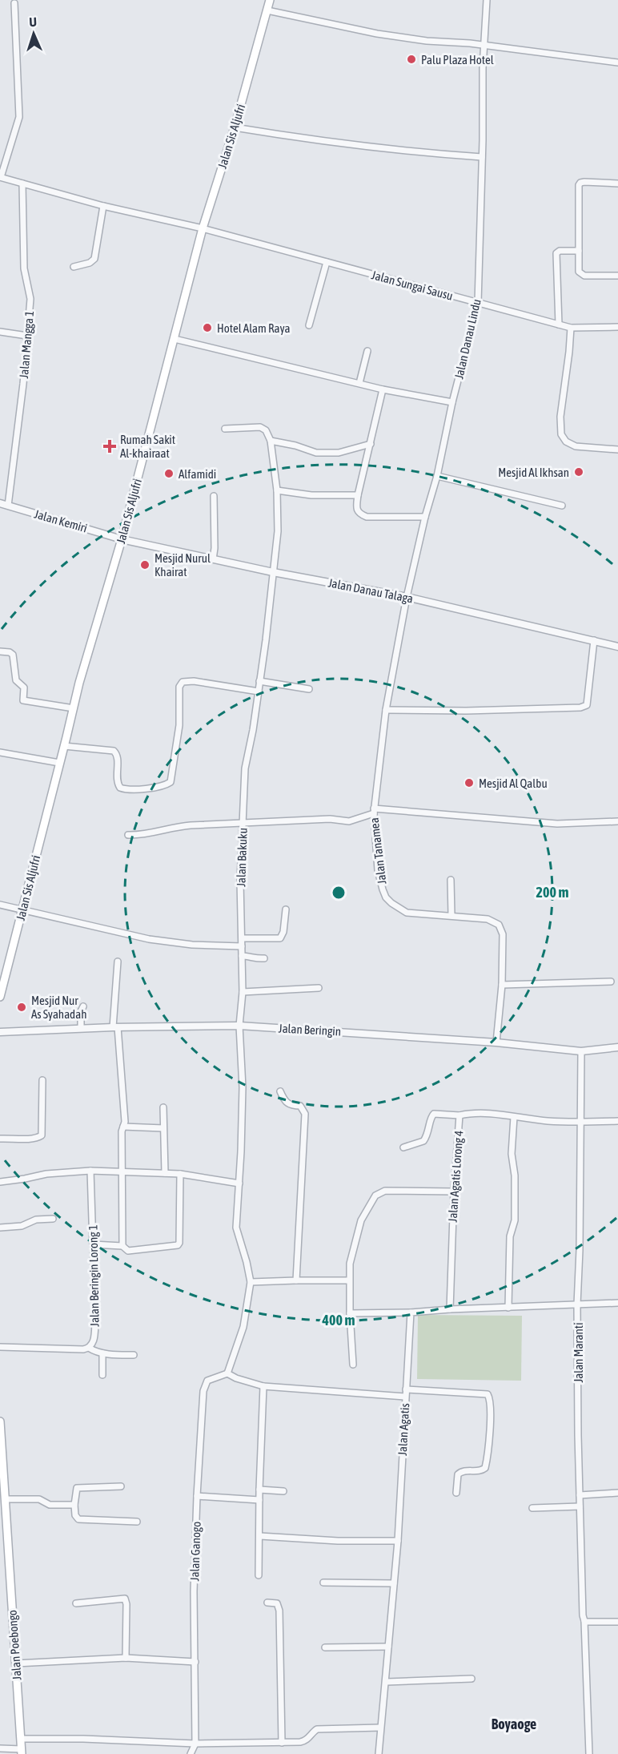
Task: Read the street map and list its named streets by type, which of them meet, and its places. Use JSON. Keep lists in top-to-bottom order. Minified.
{"streets":{"main road":["Jalan Sis Aljufri","Jalan Poebongo"],"street":["Jalan Sungai Sausu","Jalan Danau Lindu","Jalan Mangga 1","Jalan Kemiri","Jalan Danau Talaga","Jalan Tanamea","Jalan Bakuku","Jalan Beringin","Jalan Agatis Lorong 4","Jalan Beringin Lorong 1","Jalan Maranti","Jalan Agatis","Jalan Ganogo"]},"crossings":[["Jalan Sis Aljufri","Jalan Sungai Sausu"],["Jalan Sis Aljufri","Jalan Kemiri"],["Jalan Sis Aljufri","Jalan Danau Talaga"],["Jalan Sungai Sausu","Jalan Danau Lindu"],["Jalan Sungai Sausu","Jalan Mangga 1"],["Jalan Danau Lindu","Jalan Danau Talaga"],["Jalan Danau Lindu","Jalan Tanamea"],["Jalan Mangga 1","Jalan Kemiri"],["Jalan Kemiri","Jalan Danau Talaga"],["Jalan Danau Talaga","Jalan Tanamea"],["Jalan Danau Talaga","Jalan Bakuku"],["Jalan Tanamea","Jalan Beringin"],["Jalan Bakuku","Jalan Beringin"],["Jalan Bakuku","Jalan Ganogo"],["Jalan Beringin","Jalan Maranti"],["Jalan Agatis Lorong 4","Jalan Maranti"]],"districts":["Boyaoge"],"places":{"other":["Palu Plaza Hotel","Hotel Alam Raya","Mesjid Al Ikhsan","Alfamidi","Mesjid Nurul Khairat","Mesjid Al Qalbu","Mesjid Nur As Syahadah"],"health":["Rumah Sakit Al-khairaat"]},"north":"top","rings":["200 m","400 m"]}
